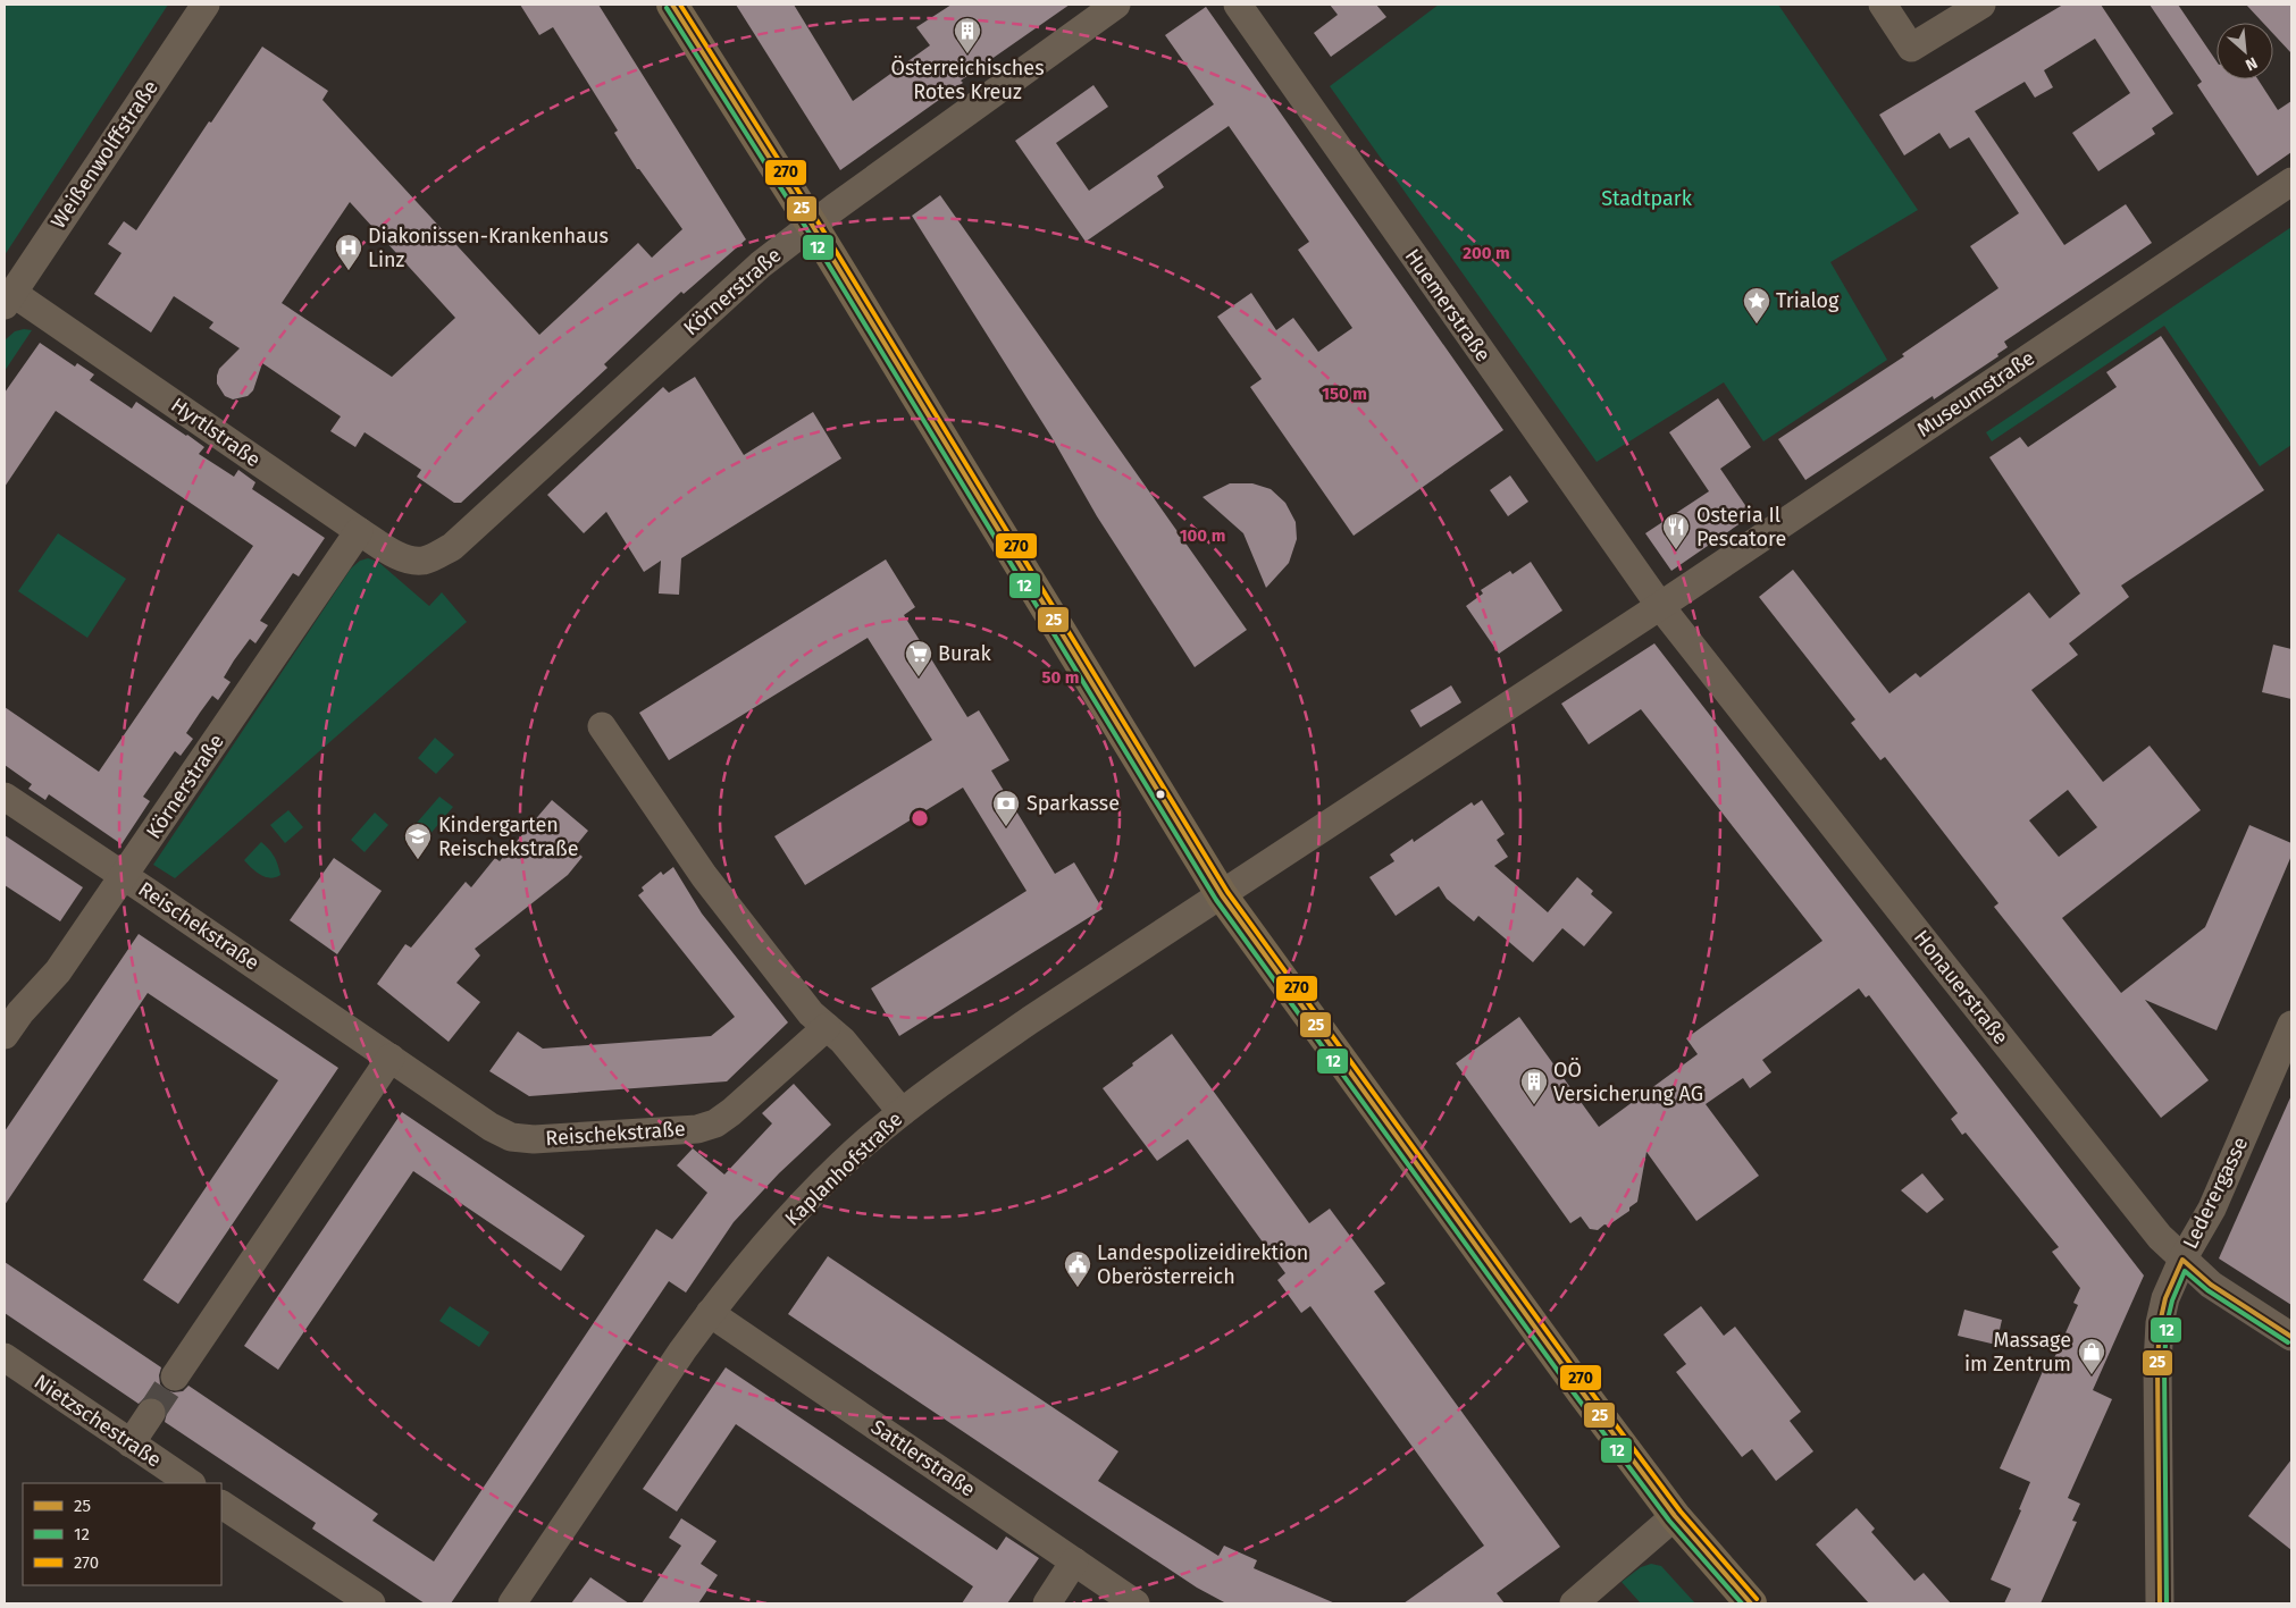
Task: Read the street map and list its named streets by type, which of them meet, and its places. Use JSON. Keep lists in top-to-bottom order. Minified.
{"streets":{"street":["Weißenwolffstraße","Körnerstraße","Huemerstraße","Museumstraße","Hyrtlstraße","Reischekstraße","Honauerstraße","Kaplanhofstraße","Lederergasse","Nietzschestraße","Sattlerstraße"]},"crossings":[["Weißenwolffstraße","Hyrtlstraße"],["Körnerstraße","Hyrtlstraße"],["Körnerstraße","Reischekstraße"],["Huemerstraße","Museumstraße"],["Huemerstraße","Honauerstraße"],["Huemerstraße","Kaplanhofstraße"],["Museumstraße","Honauerstraße"],["Museumstraße","Kaplanhofstraße"],["Honauerstraße","Kaplanhofstraße"],["Honauerstraße","Lederergasse"],["Kaplanhofstraße","Sattlerstraße"]],"parks":["Stadtpark"],"places":{"building":["Österreichisches Rotes Kreuz","OÖ Versicherung AG"],"hospital":["Diakonissen-Krankenhaus Linz"],"place":["Trialog"],"restaurant":["Osteria Il Pescatore"],"supermarket":["Burak"],"bank":["Sparkasse"],"school or university":["Kindergarten Reischekstraße"],"public building":["Landespolizeidirektion Oberösterreich"],"shop":["Massage im Zentrum"]},"lines":["transit line 25","transit line 270","transit line 12"],"legend":["25","12","270"],"north":"bottom right","rings":["200 m","150 m","100 m","50 m"]}
